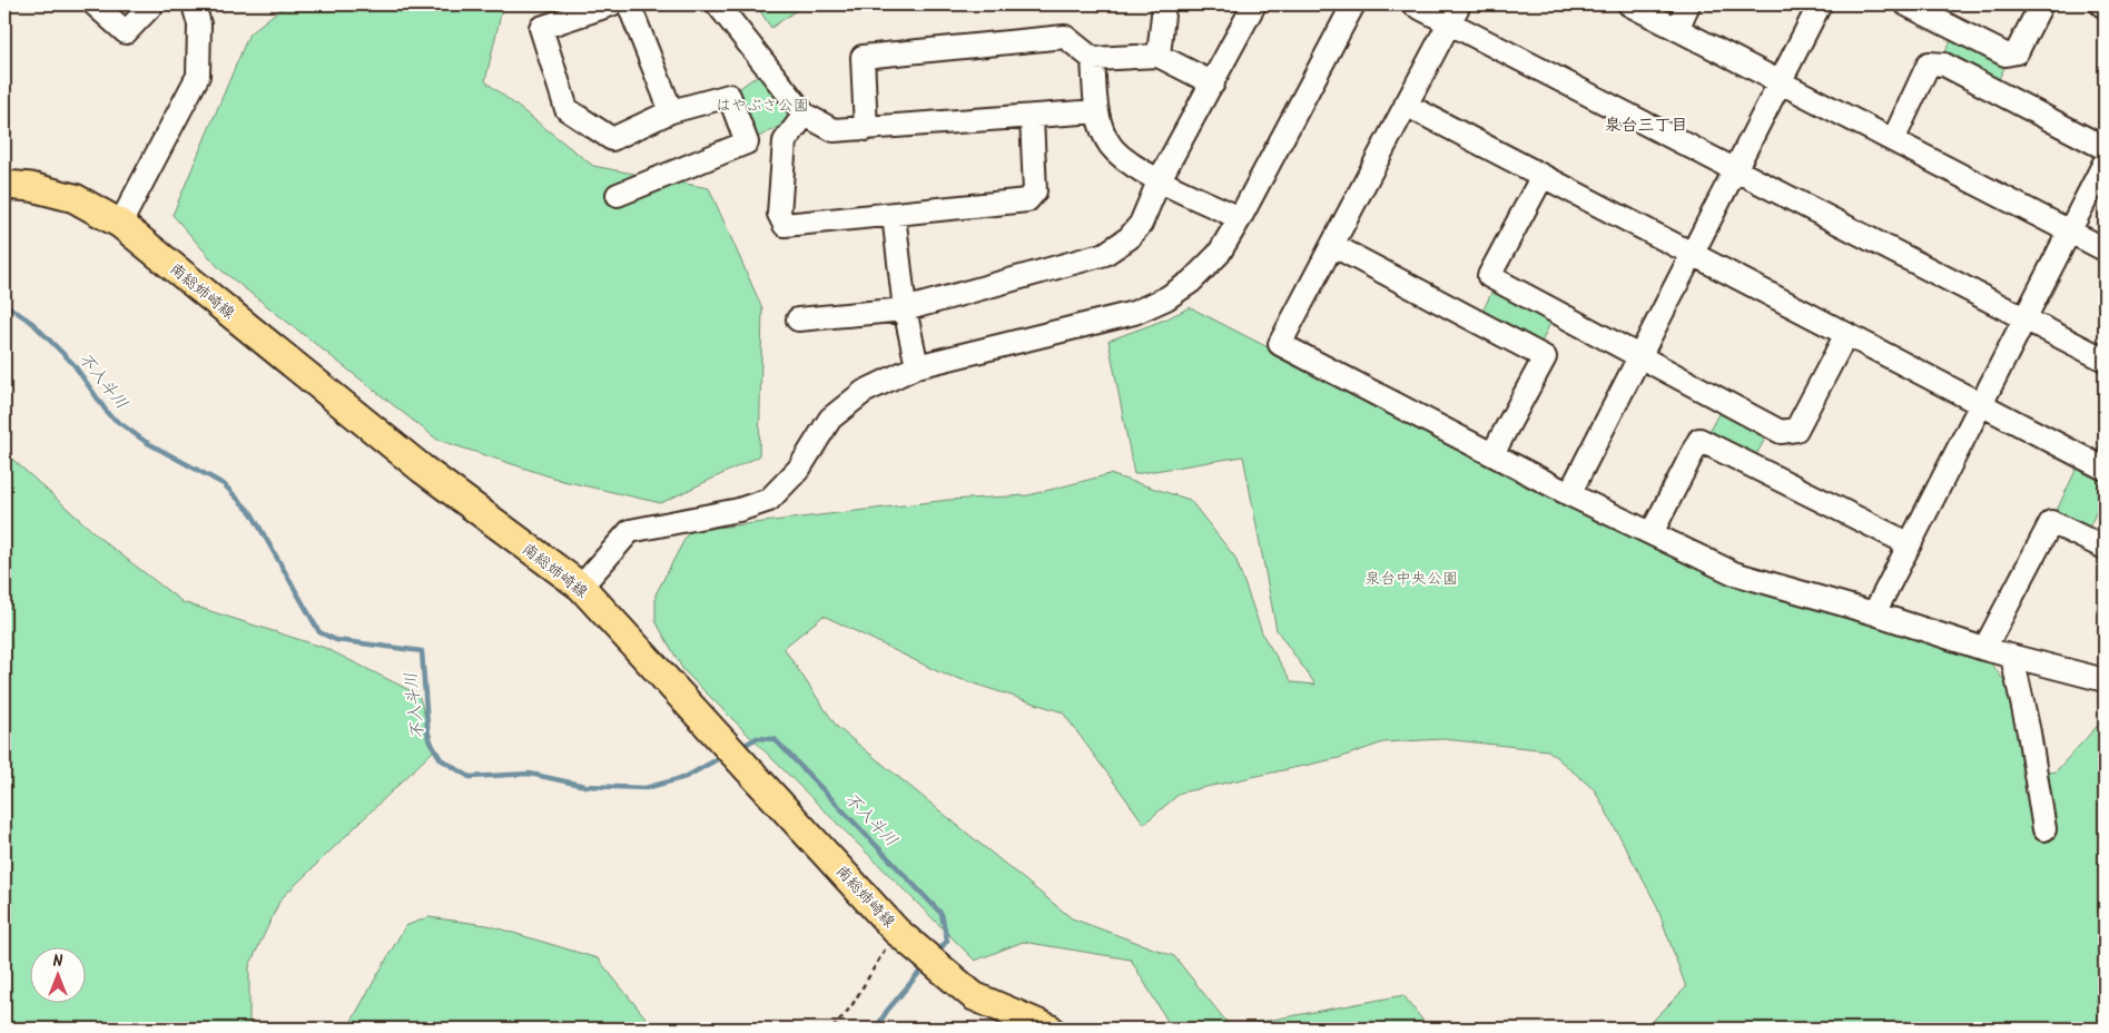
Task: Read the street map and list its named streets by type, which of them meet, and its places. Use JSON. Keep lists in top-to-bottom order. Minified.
{"streets":{"main road":["南総姉崎線"]},"districts":["泉台三丁目"],"water":["不入斗川"],"parks":["はやぶさ公園","泉台中央公園"],"north":"top"}
